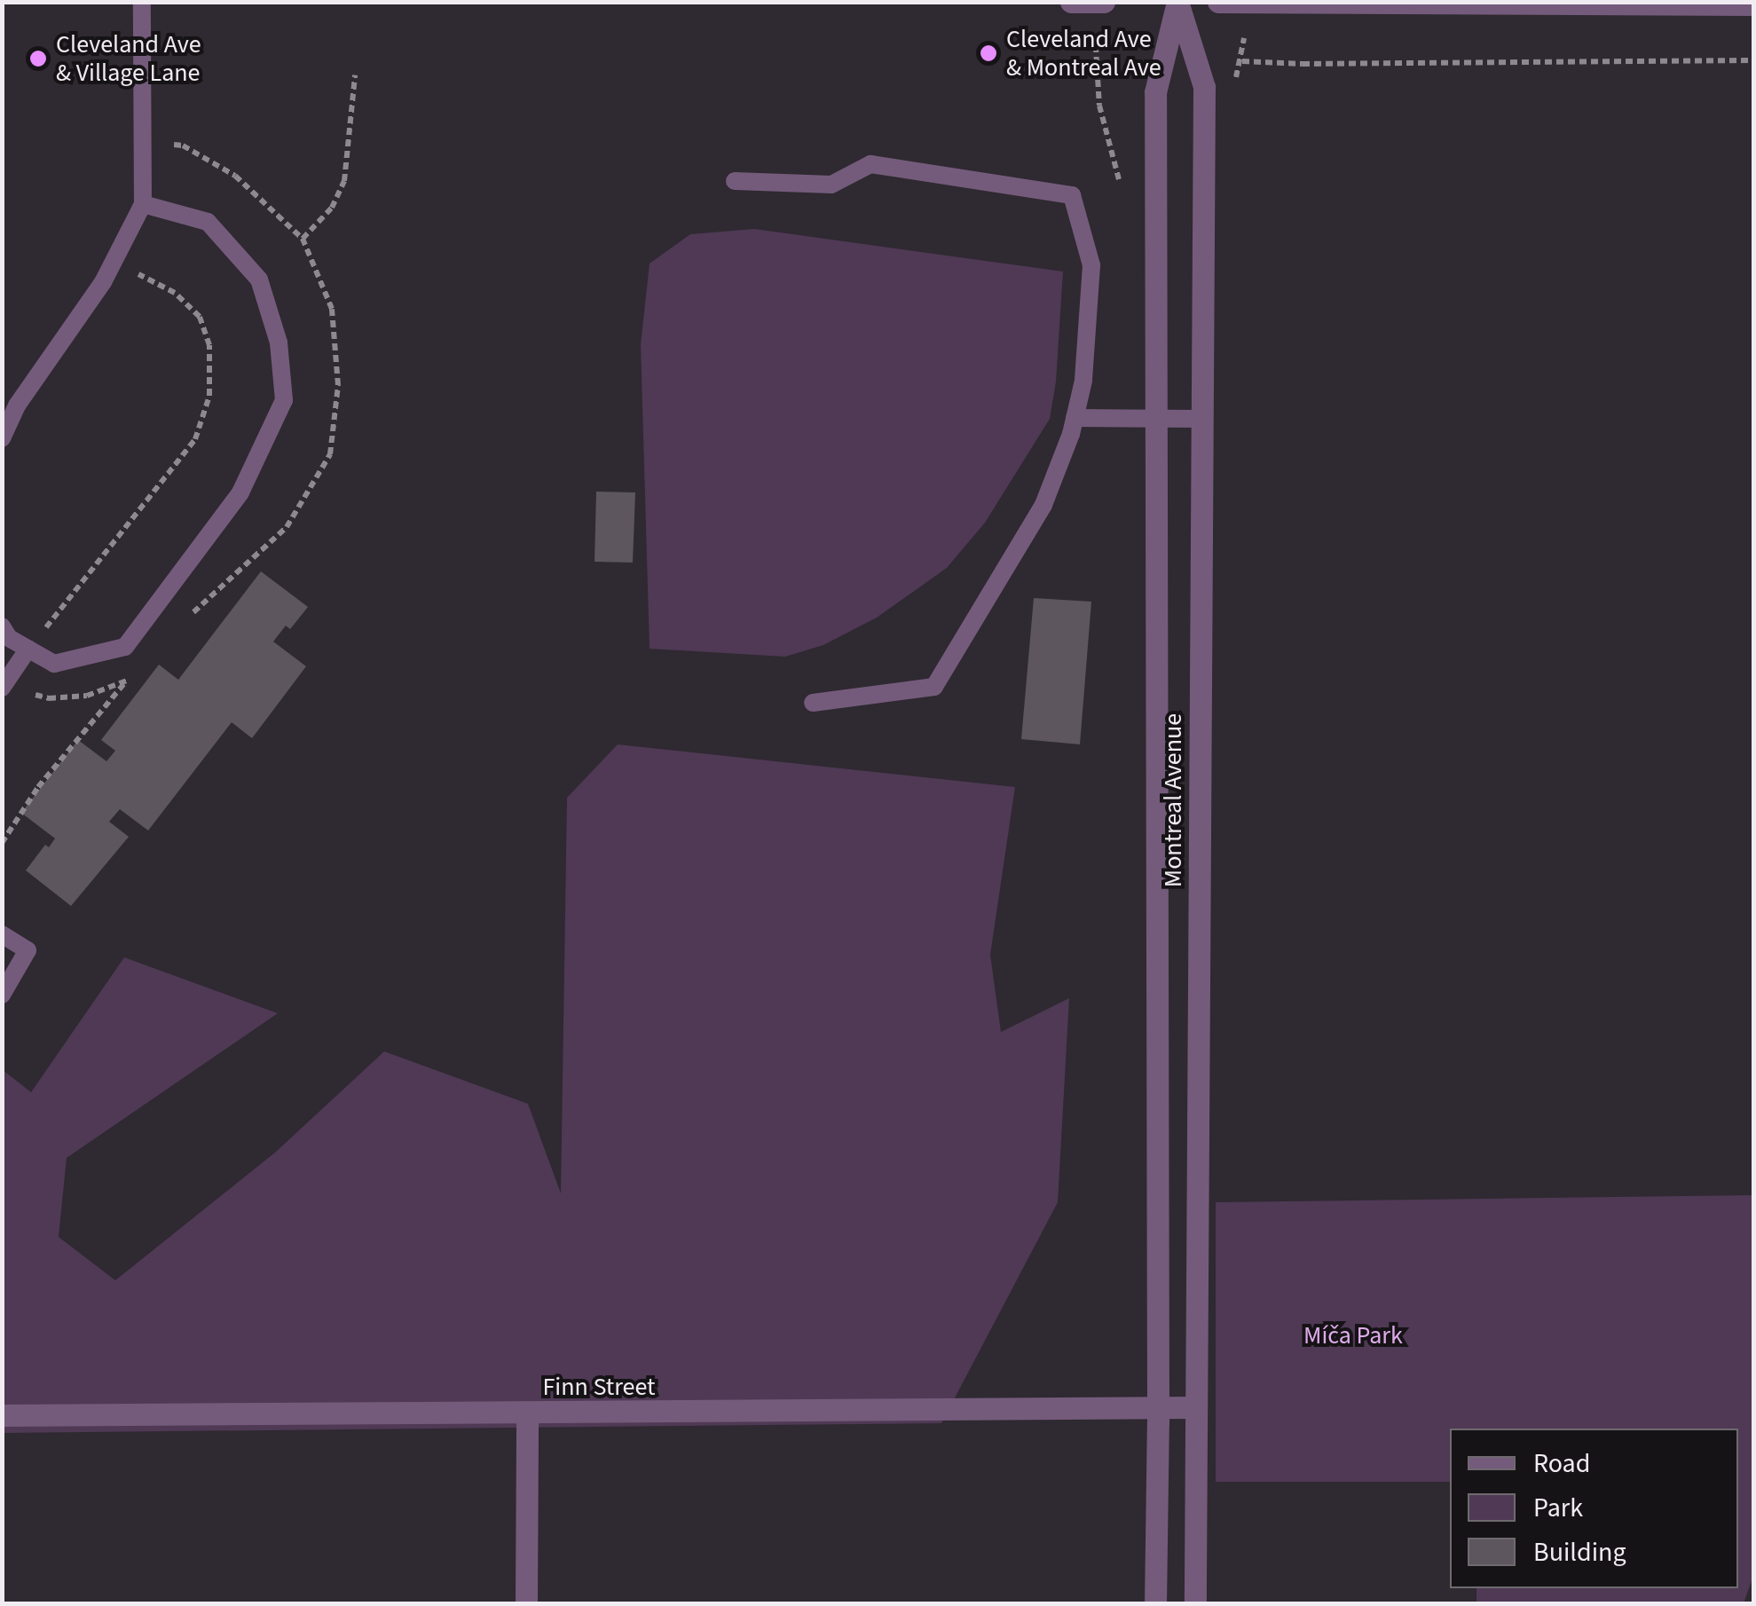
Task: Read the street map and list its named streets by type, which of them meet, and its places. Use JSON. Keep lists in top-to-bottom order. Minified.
{"streets":{"street":["Montreal Avenue","Finn Street"]},"crossings":[["Montreal Avenue","Finn Street"]],"parks":["Míča Park"],"places":["Cleveland Ave & Montreal Ave","Cleveland Ave & Village Lane"],"legend":["Road","Park","Building"]}
